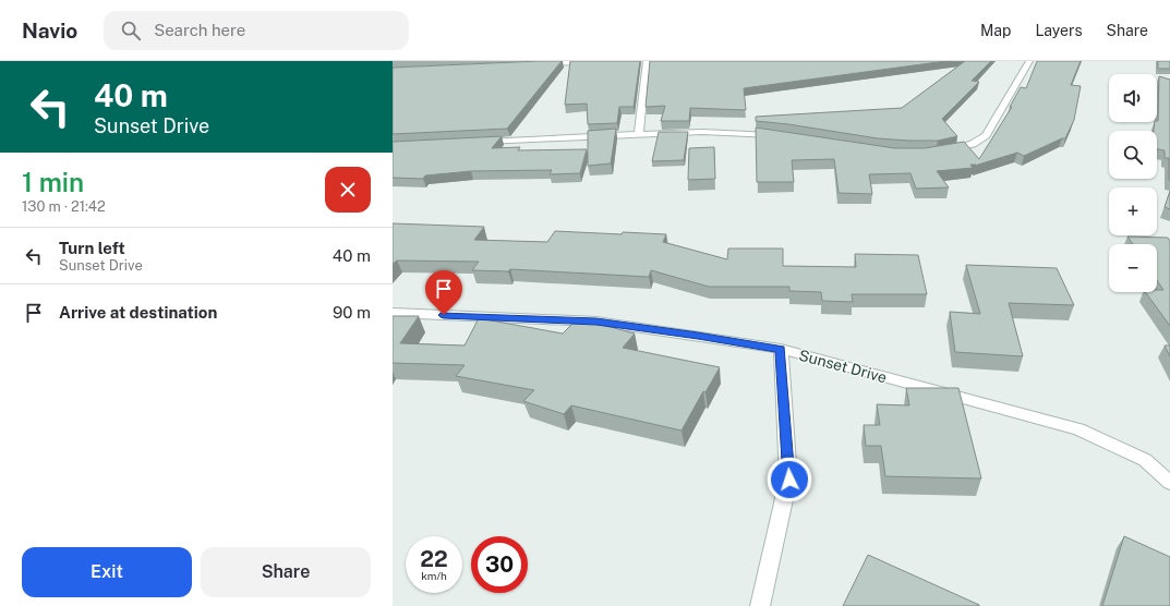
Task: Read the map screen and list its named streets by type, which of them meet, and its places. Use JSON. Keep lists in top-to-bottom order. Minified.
{"streets":{"street":["Sunset Drive"]},"page":{"header":"Navio","search":"Search here","nav":["Map","Layers","Share"],"turn":["40 m","Sunset Drive"],"map_buttons":["+","−"],"heading":["1 min","130 m · 21:42"],"list":[{"name":"Turn left","note":"Sunset Drive","value":"40 m"},{"name":"Arrive at destination","value":"90 m"}],"speed":"22 km/h","limit":"30","buttons":["Exit","Share"]}}
